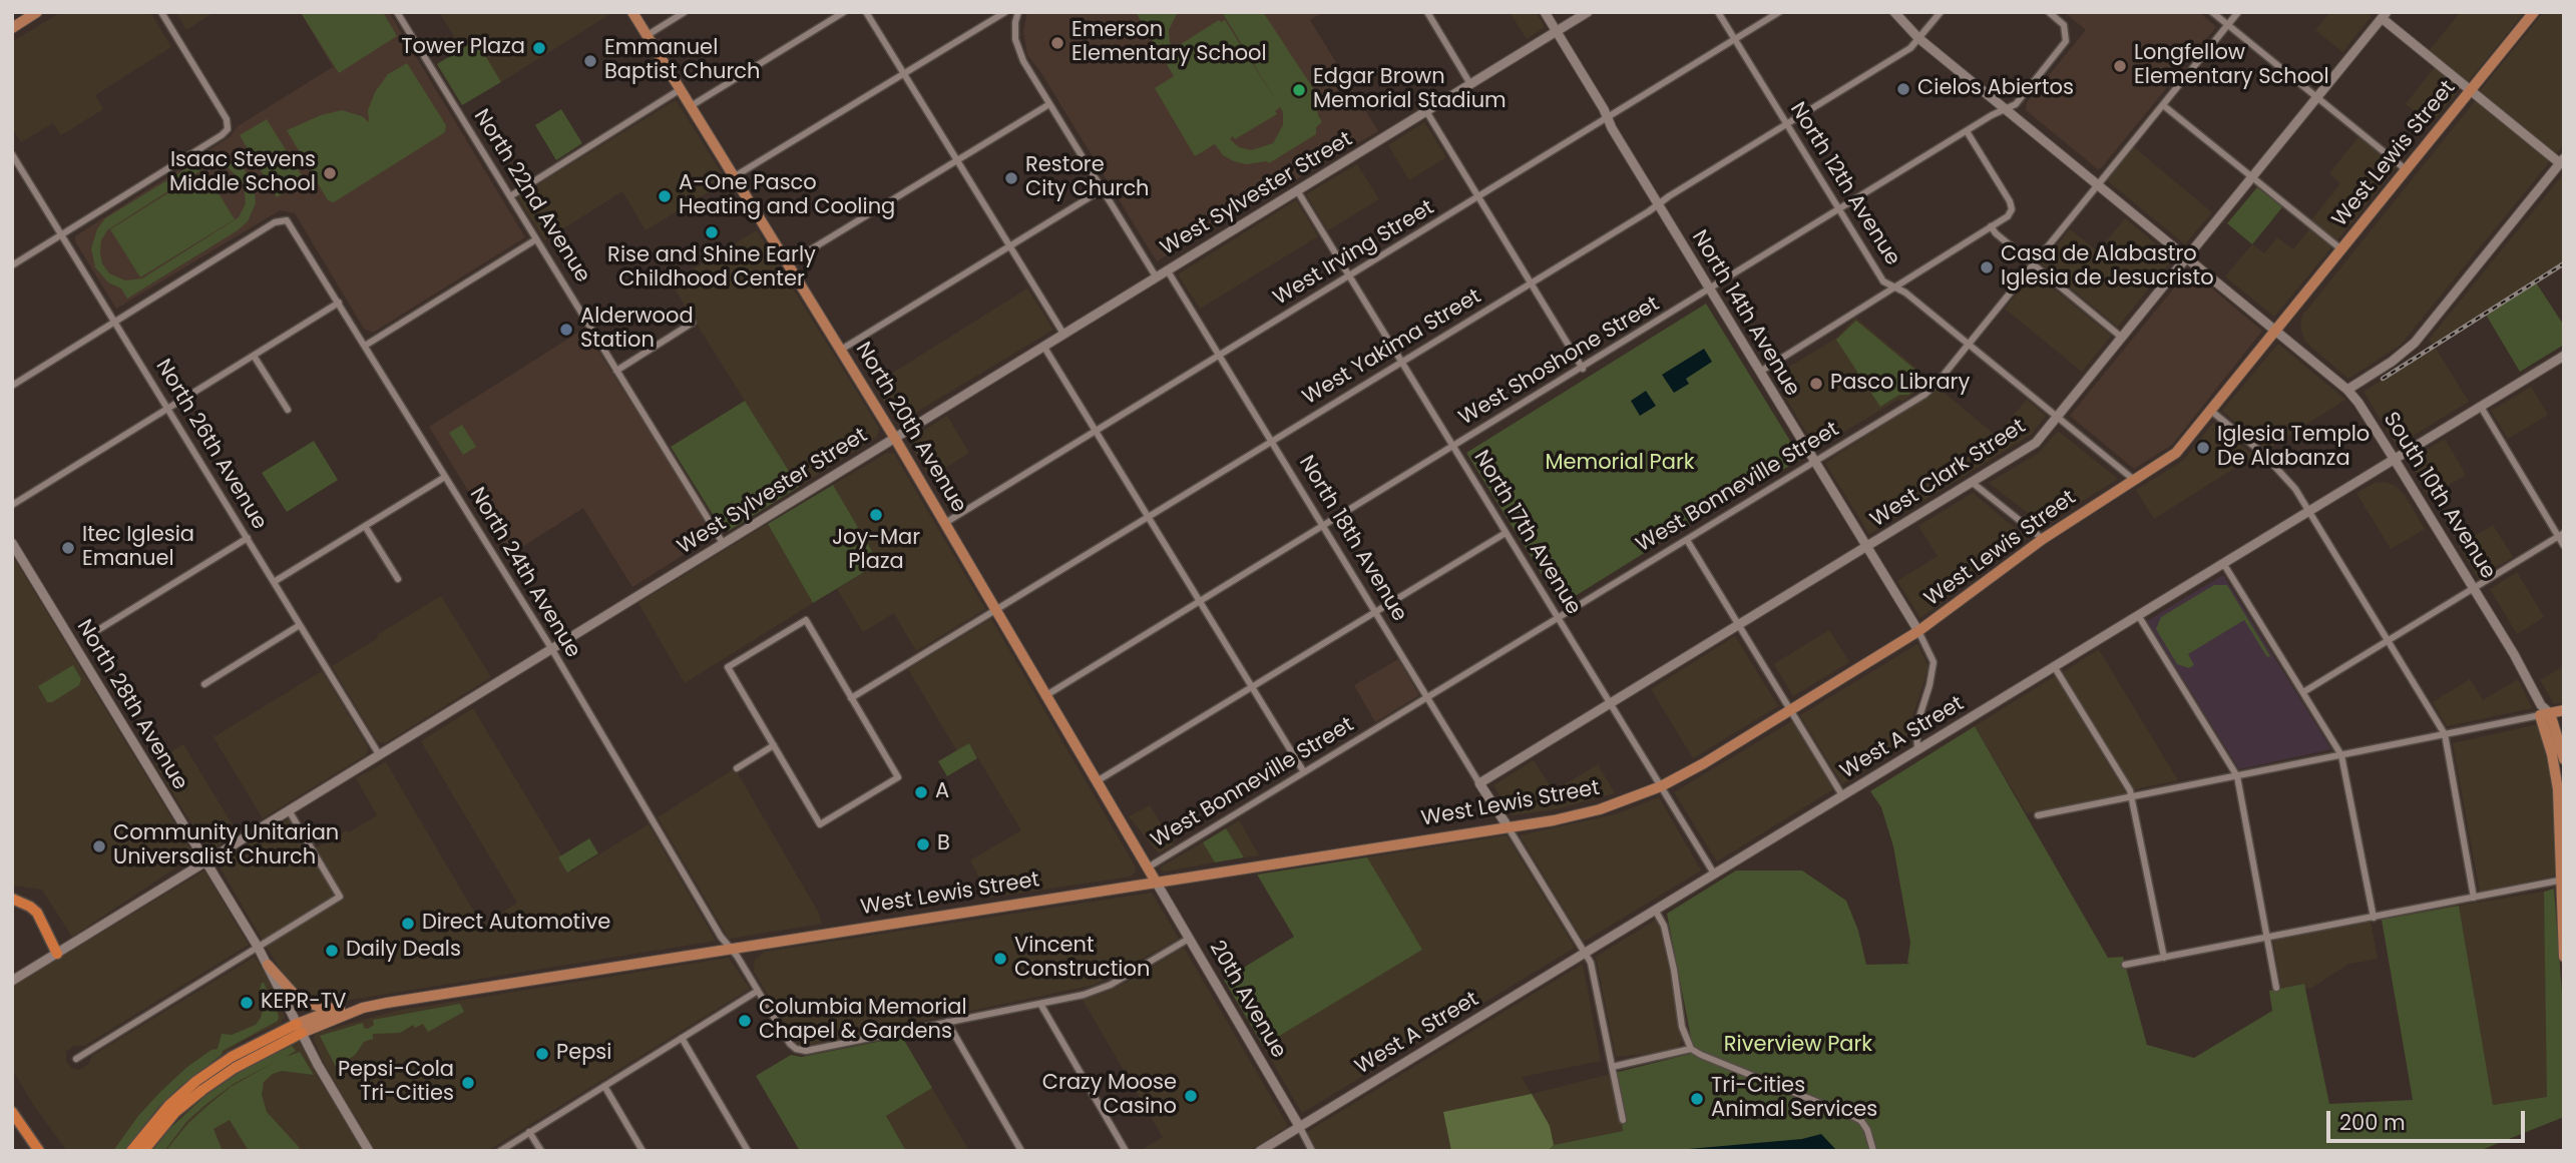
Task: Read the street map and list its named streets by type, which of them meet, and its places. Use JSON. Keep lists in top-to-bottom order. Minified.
{"streets":{"main road":["West Lewis Street","North 20th Avenue","South 10th Avenue","20th Avenue"],"street":["North 12th Avenue","West Sylvester Street","North 22nd Avenue","West Irving Street","North 14th Avenue","West Yakima Street","West Shoshone Street","North 26th Avenue","West Clark Street","West Bonneville Street","North 17th Avenue","North 18th Avenue","North 24th Avenue","North 28th Avenue","West A Street"]},"crossings":[["West Lewis Street","North 12th Avenue"],["West Lewis Street","North 14th Avenue"],["West Lewis Street","South 10th Avenue"],["West Lewis Street","North 17th Avenue"],["West Lewis Street","North 18th Avenue"],["West Lewis Street","North 24th Avenue"],["West Lewis Street","North 28th Avenue"],["West Lewis Street","20th Avenue"],["North 12th Avenue","West Irving Street"],["North 12th Avenue","West Yakima Street"],["North 12th Avenue","West Shoshone Street"],["North 12th Avenue","West Clark Street"],["North 12th Avenue","West Bonneville Street"],["West Sylvester Street","North 22nd Avenue"],["West Sylvester Street","North 14th Avenue"],["West Sylvester Street","North 20th Avenue"],["West Sylvester Street","North 26th Avenue"],["West Sylvester Street","North 17th Avenue"],["West Sylvester Street","North 18th Avenue"],["West Sylvester Street","North 24th Avenue"],["West Sylvester Street","North 28th Avenue"],["West Irving Street","North 14th Avenue"],["West Irving Street","North 20th Avenue"],["West Irving Street","North 17th Avenue"],["West Irving Street","North 18th Avenue"],["North 14th Avenue","West Yakima Street"],["North 14th Avenue","West Shoshone Street"],["North 14th Avenue","West Clark Street"],["North 14th Avenue","West Bonneville Street"],["West Yakima Street","North 20th Avenue"],["West Yakima Street","South 10th Avenue"],["West Yakima Street","North 17th Avenue"],["West Yakima Street","North 18th Avenue"],["West Shoshone Street","North 20th Avenue"],["West Shoshone Street","South 10th Avenue"],["West Shoshone Street","North 17th Avenue"],["West Shoshone Street","North 18th Avenue"],["North 20th Avenue","West Bonneville Street"],["North 20th Avenue","20th Avenue"],["North 26th Avenue","North 24th Avenue"],["West Clark Street","South 10th Avenue"],["West Clark Street","North 17th Avenue"],["West Clark Street","North 18th Avenue"],["West Bonneville Street","South 10th Avenue"],["West Bonneville Street","North 17th Avenue"],["West Bonneville Street","North 18th Avenue"],["West Bonneville Street","20th Avenue"],["South 10th Avenue","West A Street"],["North 17th Avenue","West A Street"],["West A Street","20th Avenue"]],"parks":["Memorial Park","Riverview Park"],"places":["Emerson Elementary School","Tower Plaza","Emmanuel Baptist Church","Longfellow Elementary School","Cielos Abiertos","Edgar Brown Memorial Stadium","Isaac Stevens Middle School","Restore City Church","A-One Pasco Heating and Cooling","Rise and Shine Early Childhood Center","Casa de Alabastro Iglesia de Jesucristo","Alderwood Station","Pasco Library","Iglesia Templo De Alabanza","Joy-Mar Plaza","Itec Iglesia Emanuel","A","B","Community Unitarian Universalist Church","Direct Automotive","Daily Deals","Vincent Construction","KEPR-TV","Columbia Memorial Chapel & Gardens","Pepsi","Pepsi-Cola Tri-Cities","Crazy Moose Casino","Tri-Cities Animal Services"],"scale_bar":"200 m"}
